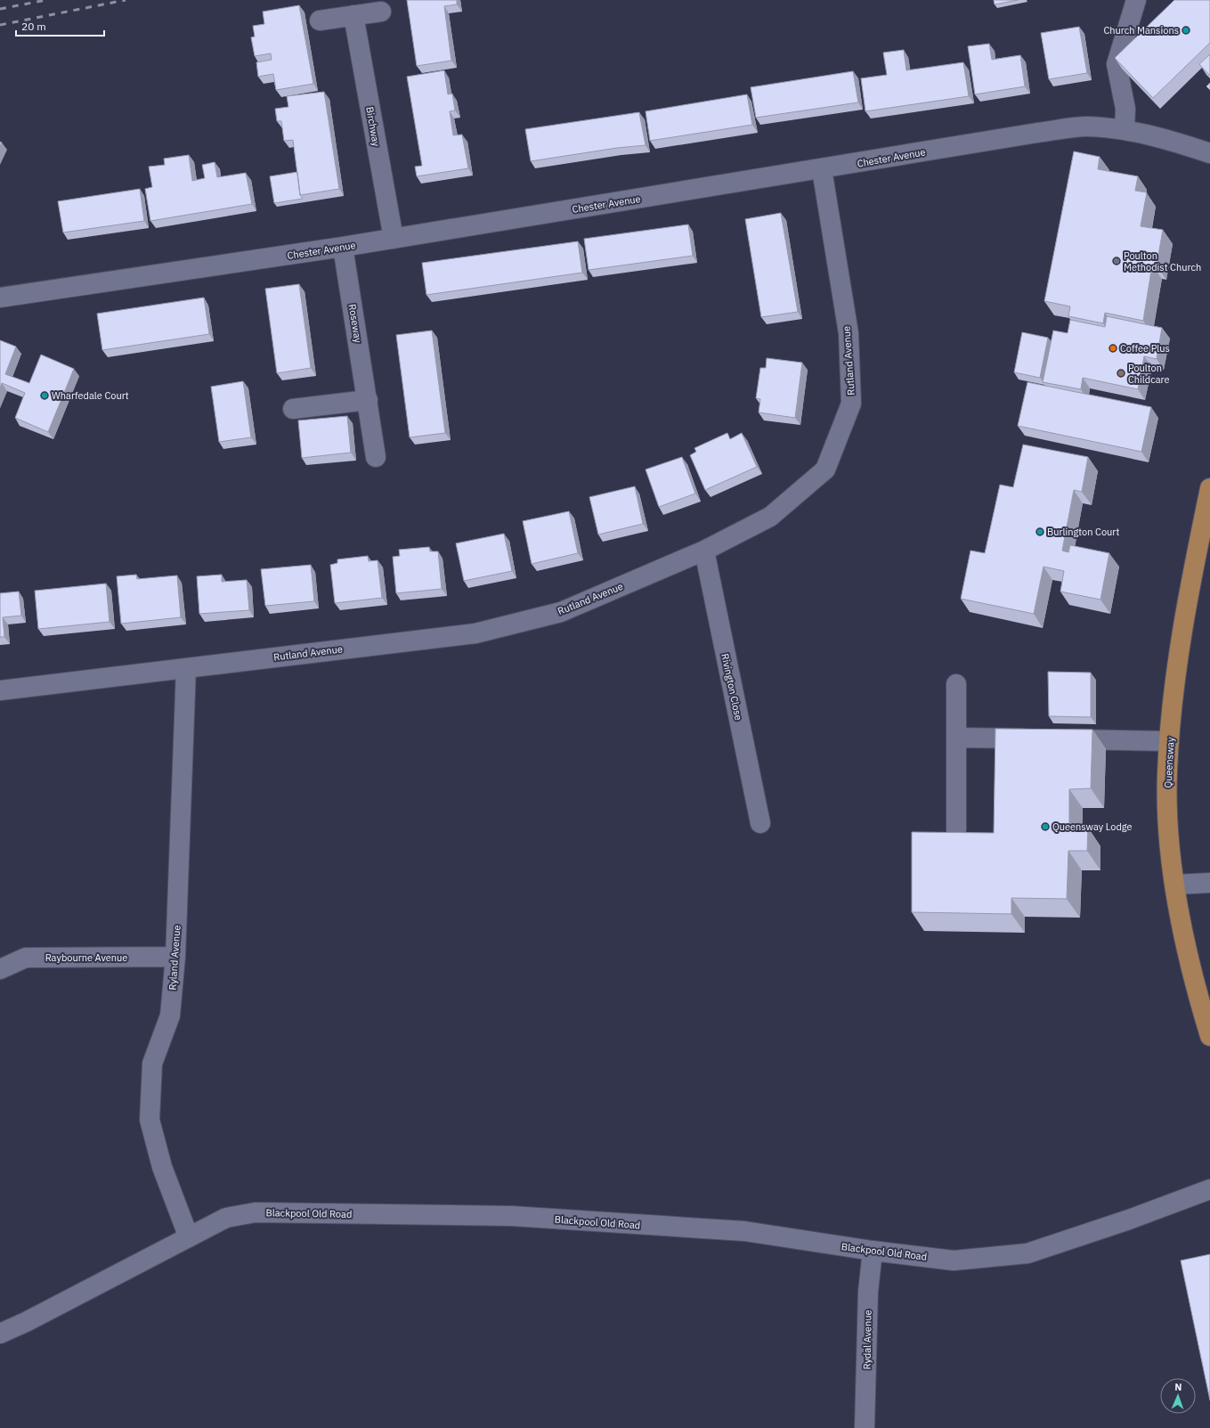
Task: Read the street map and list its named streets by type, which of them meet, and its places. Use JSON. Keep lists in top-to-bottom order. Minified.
{"streets":{"main road":["Queensway"],"street":["Birchway","Chester Avenue","Roseway","Rutland Avenue","Rivington Close","Raybourne Avenue","Ryland Avenue","Blackpool Old Road","Rydal Avenue"]},"crossings":[["Birchway","Chester Avenue"],["Chester Avenue","Roseway"],["Chester Avenue","Rutland Avenue"],["Rutland Avenue","Rivington Close"],["Rutland Avenue","Ryland Avenue"],["Raybourne Avenue","Ryland Avenue"],["Ryland Avenue","Blackpool Old Road"],["Blackpool Old Road","Rydal Avenue"]],"places":["Church Mansions","Poulton Methodist Church","Coffee Plus","Poulton Childcare","Wharfedale Court","Burlington Court","Queensway Lodge"],"scale_bar":"20 m","north":"top"}
